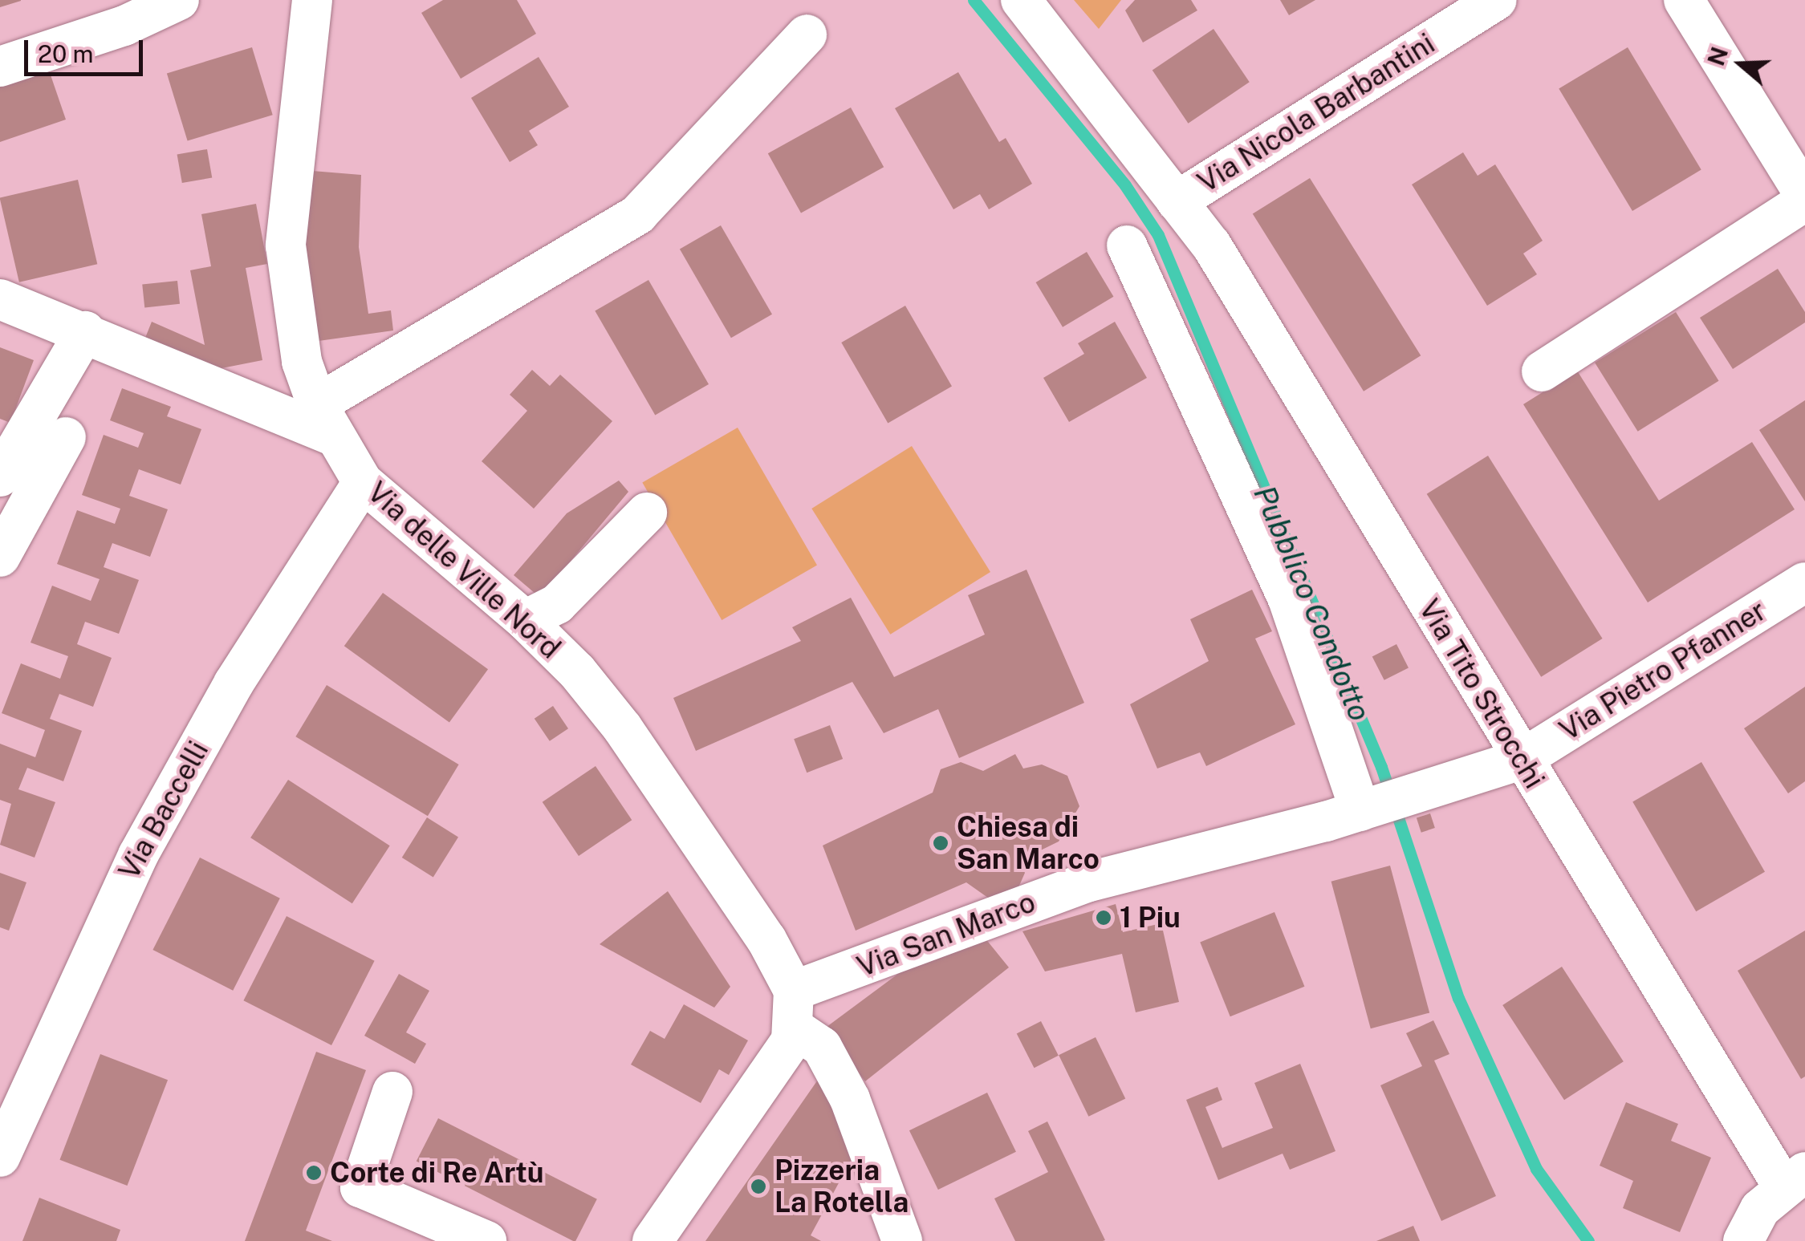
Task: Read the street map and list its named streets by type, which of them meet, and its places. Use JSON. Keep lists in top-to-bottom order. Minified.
{"streets":{"street":["Via Nicola Barbantini","Via delle Ville Nord","Via Pietro Pfanner","Via Tito Strocchi","Via Baccelli","Via San Marco"]},"crossings":[["Via Nicola Barbantini","Via Tito Strocchi"],["Via delle Ville Nord","Via Baccelli"],["Via delle Ville Nord","Via San Marco"],["Via Pietro Pfanner","Via Tito Strocchi"],["Via Pietro Pfanner","Via San Marco"],["Via Tito Strocchi","Via San Marco"]],"water":["Pubblico Condotto"],"places":["Chiesa di San Marco","1 Piu","Corte di Re Artù","Pizzeria La Rotella"],"scale_bar":"20 m","north":"left"}
